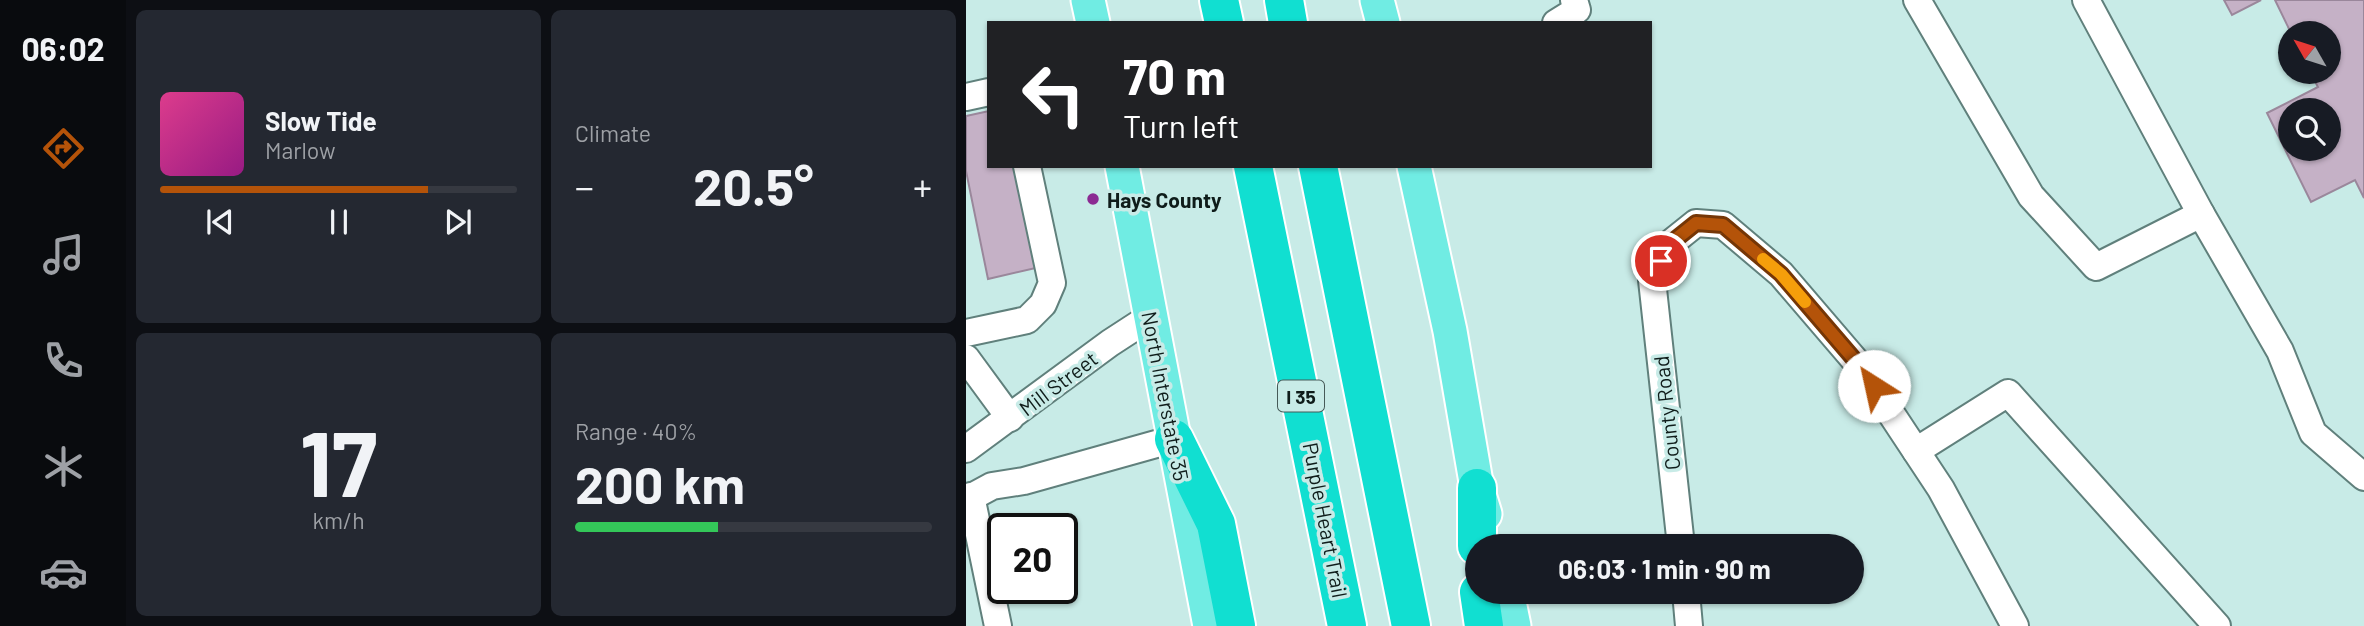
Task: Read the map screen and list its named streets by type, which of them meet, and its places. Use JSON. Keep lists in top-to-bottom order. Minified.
{"streets":{"highway":["I 35","Purple Heart Trail"],"main road":["North Interstate 35"],"street":["Mill Street","County Road"]},"crossings":[["Mill Street","North Interstate 35"]],"places":["Hays County"],"north":"top left","page":{"tabs":"06:02","tile":["Climate",["17","km/h"],["Range · 40%","200 km"]],"turn":["70 m","Turn left"],"song":["Slow Tide","Marlow"],"heat":["−","20.5°","+"],"limit":"20","trip":"06:03 · 1 min · 90 m"}}
